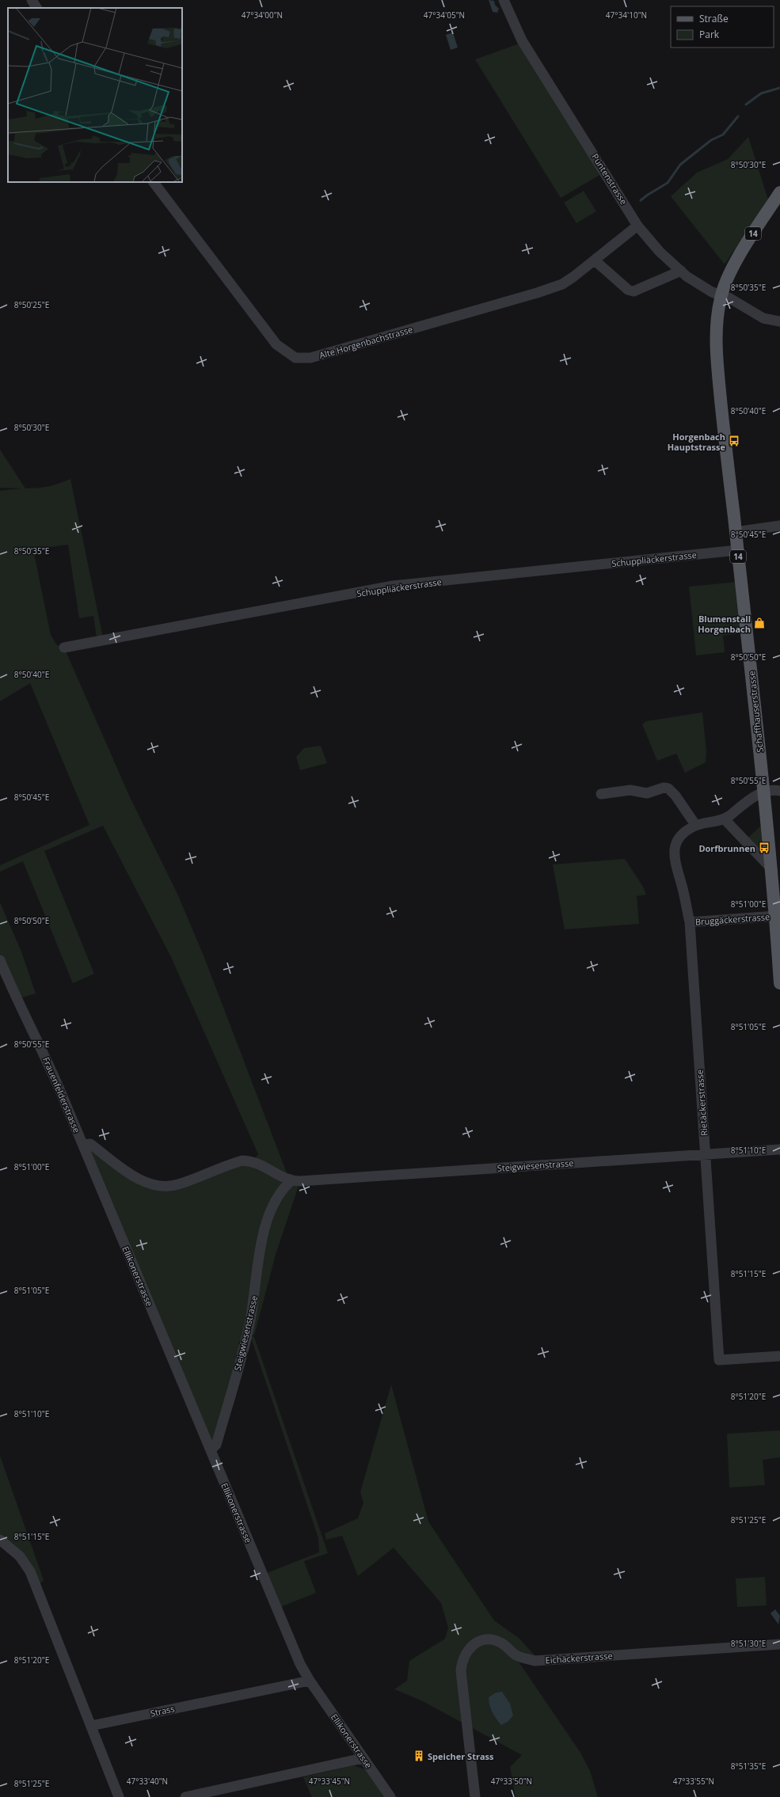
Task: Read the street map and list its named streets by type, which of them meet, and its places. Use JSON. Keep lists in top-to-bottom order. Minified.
{"streets":{"main road":["14","Schaffhauserstrasse"],"street":["Püntenstrasse","Alte Horgenbachstrasse","Schuppliäckerstrasse","Bruggäckerstrasse","Frauenfelderstrasse","Rietäckerstrasse","Steigwiesenstrasse","Ellikonerstrasse","Eichäckerstrasse","Strass"]},"crossings":[["Püntenstrasse","Alte Horgenbachstrasse"],["Püntenstrasse","Schaffhauserstrasse"],["Schuppliäckerstrasse","Schaffhauserstrasse"],["Schaffhauserstrasse","Bruggäckerstrasse"],["Schaffhauserstrasse","Rietäckerstrasse"],["Bruggäckerstrasse","Rietäckerstrasse"],["Frauenfelderstrasse","Ellikonerstrasse"],["Rietäckerstrasse","Steigwiesenstrasse"],["Steigwiesenstrasse","Ellikonerstrasse"],["Ellikonerstrasse","Strass"]],"places":{"bus stop":["Horgenbach Hauptstrasse","Dorfbrunnen"],"shop":["Blumenstall Horgenbach"],"building":["Speicher Strass"]},"legend":["Straße","Park"],"coordinates":["47°34'00\"N","47°34'05\"N","47°34'10\"N","8°50'30\"E","8°50'35\"E","8°50'25\"E","8°50'40\"E","8°50'45\"E","8°50'50\"E","8°50'55\"E","8°51'00\"E","8°51'05\"E","8°51'10\"E","8°51'15\"E","8°51'20\"E","8°51'25\"E","8°51'30\"E","8°51'35\"E","47°33'40\"N","47°33'45\"N","47°33'50\"N","47°33'55\"N"]}
